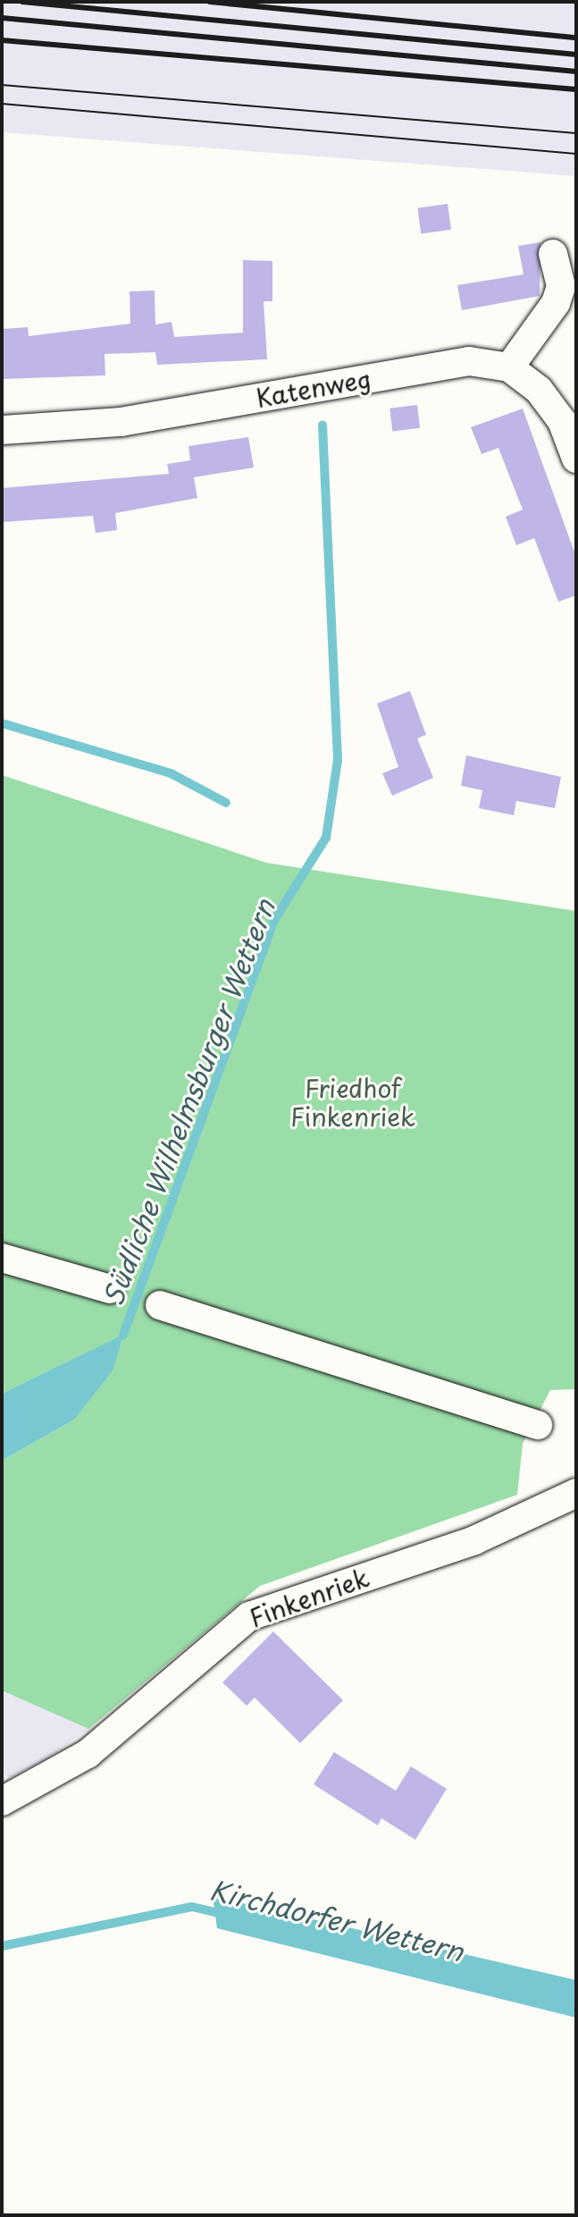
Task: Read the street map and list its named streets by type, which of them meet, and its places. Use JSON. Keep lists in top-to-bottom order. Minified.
{"streets":{"street":["Katenweg","Finkenriek"]},"water":["Südliche Wilhelmsburger Wettern","Kirchdorfer Wettern"],"parks":["Friedhof Finkenriek"]}
